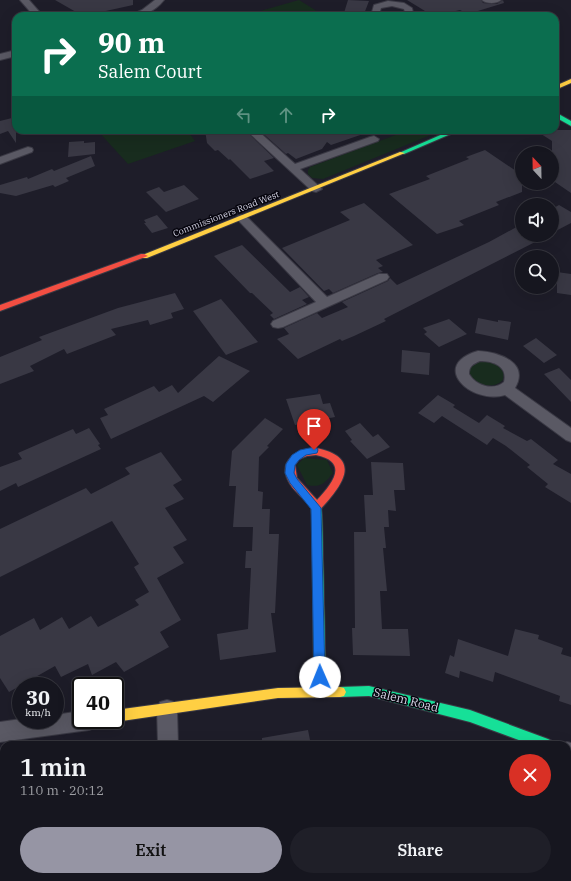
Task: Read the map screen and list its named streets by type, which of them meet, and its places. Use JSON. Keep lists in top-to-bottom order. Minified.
{"streets":{"main road":["Commissioners Road West","Salem Road"]},"north":"top","page":{"turn":["90 m","Salem Court"],"speed":"30 km/h","limit":"40","heading":["1 min","110 m · 20:12"],"buttons":["Exit","Share"]}}
